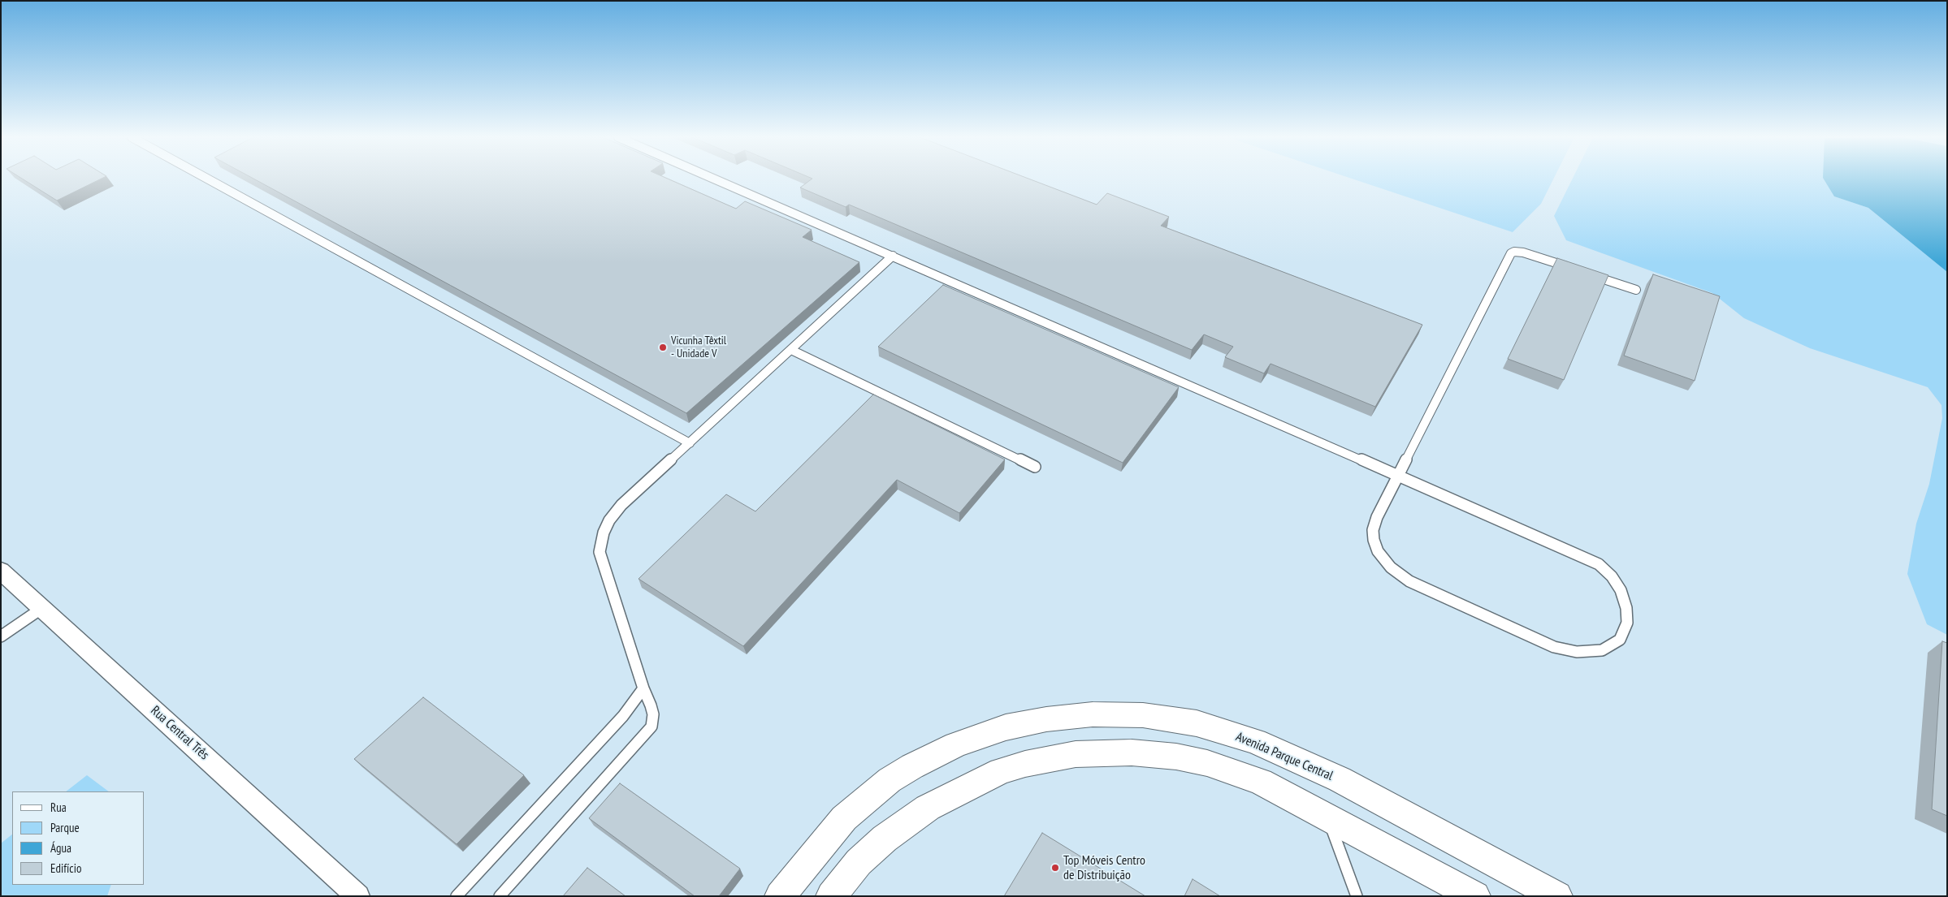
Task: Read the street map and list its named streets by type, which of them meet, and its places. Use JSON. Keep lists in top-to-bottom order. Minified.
{"streets":{"main road":["Avenida Parque Central"],"street":["Rua Central Três"]},"places":["Vicunha Têxtil - Unidade V","Top Móveis Centro de Distribuição"],"legend":["Rua","Parque","Água","Edifício"]}
